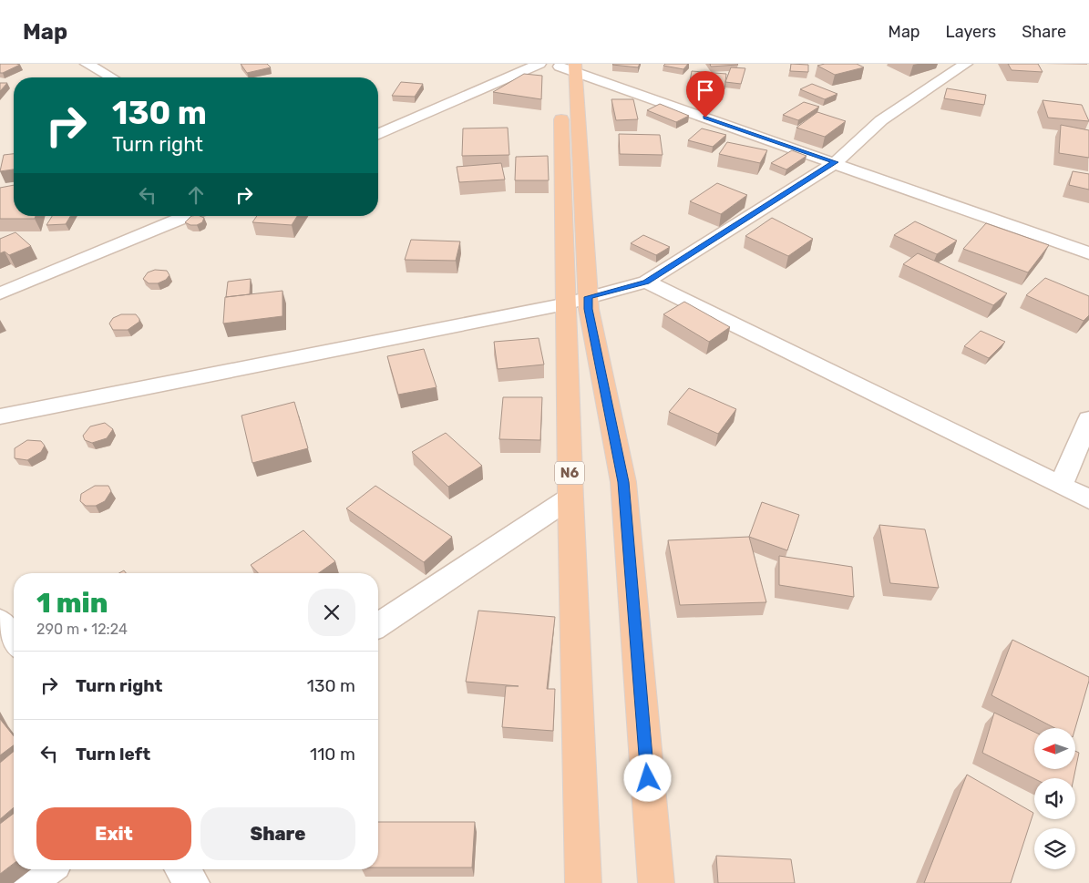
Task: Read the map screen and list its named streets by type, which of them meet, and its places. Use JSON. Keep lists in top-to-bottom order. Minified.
{"streets":{"highway":["N6"]},"north":"left","page":{"header":"Map","nav":["Map","Layers","Share"],"turn":["130 m","Turn right"],"heading":["1 min","290 m · 12:24"],"list":[{"name":"Turn right","value":"130 m"},{"name":"Turn left","value":"110 m"}],"buttons":["Exit","Share"]}}
